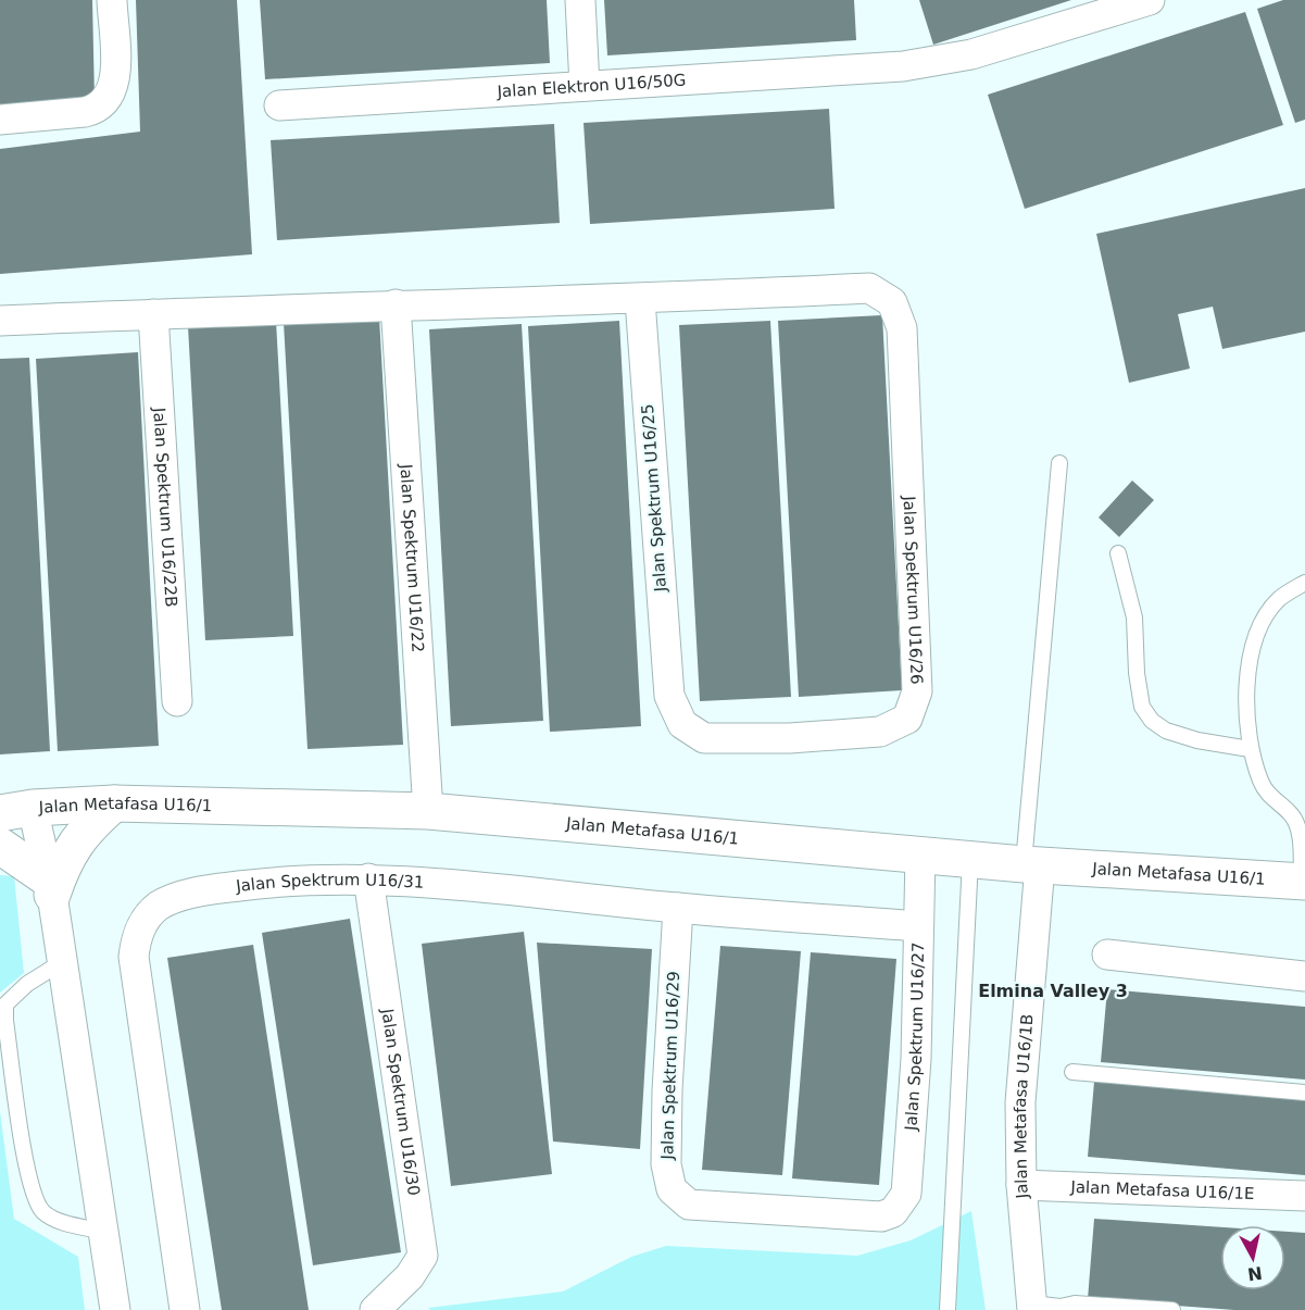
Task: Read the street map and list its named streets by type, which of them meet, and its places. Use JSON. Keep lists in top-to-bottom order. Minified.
{"streets":{"street":["Jalan Elektron U16/50G","Jalan Spektrum U16/25","Jalan Spektrum U16/22B","Jalan Spektrum U16/22","Jalan Spektrum U16/26","Jalan Metafasa U16/1","Jalan Spektrum U16/31","Jalan Spektrum U16/27","Jalan Spektrum U16/29","Jalan Spektrum U16/30","Jalan Metafasa U16/1B","Jalan Metafasa U16/1E"]},"crossings":[["Jalan Spektrum U16/25","Jalan Spektrum U16/26"],["Jalan Spektrum U16/22","Jalan Metafasa U16/1"],["Jalan Metafasa U16/1","Jalan Spektrum U16/27"],["Jalan Metafasa U16/1","Jalan Metafasa U16/1B"],["Jalan Spektrum U16/31","Jalan Spektrum U16/27"],["Jalan Spektrum U16/31","Jalan Spektrum U16/29"],["Jalan Spektrum U16/31","Jalan Spektrum U16/30"],["Jalan Spektrum U16/27","Jalan Spektrum U16/29"],["Jalan Metafasa U16/1B","Jalan Metafasa U16/1E"]],"districts":["Elmina Valley 3"],"north":"bottom"}
